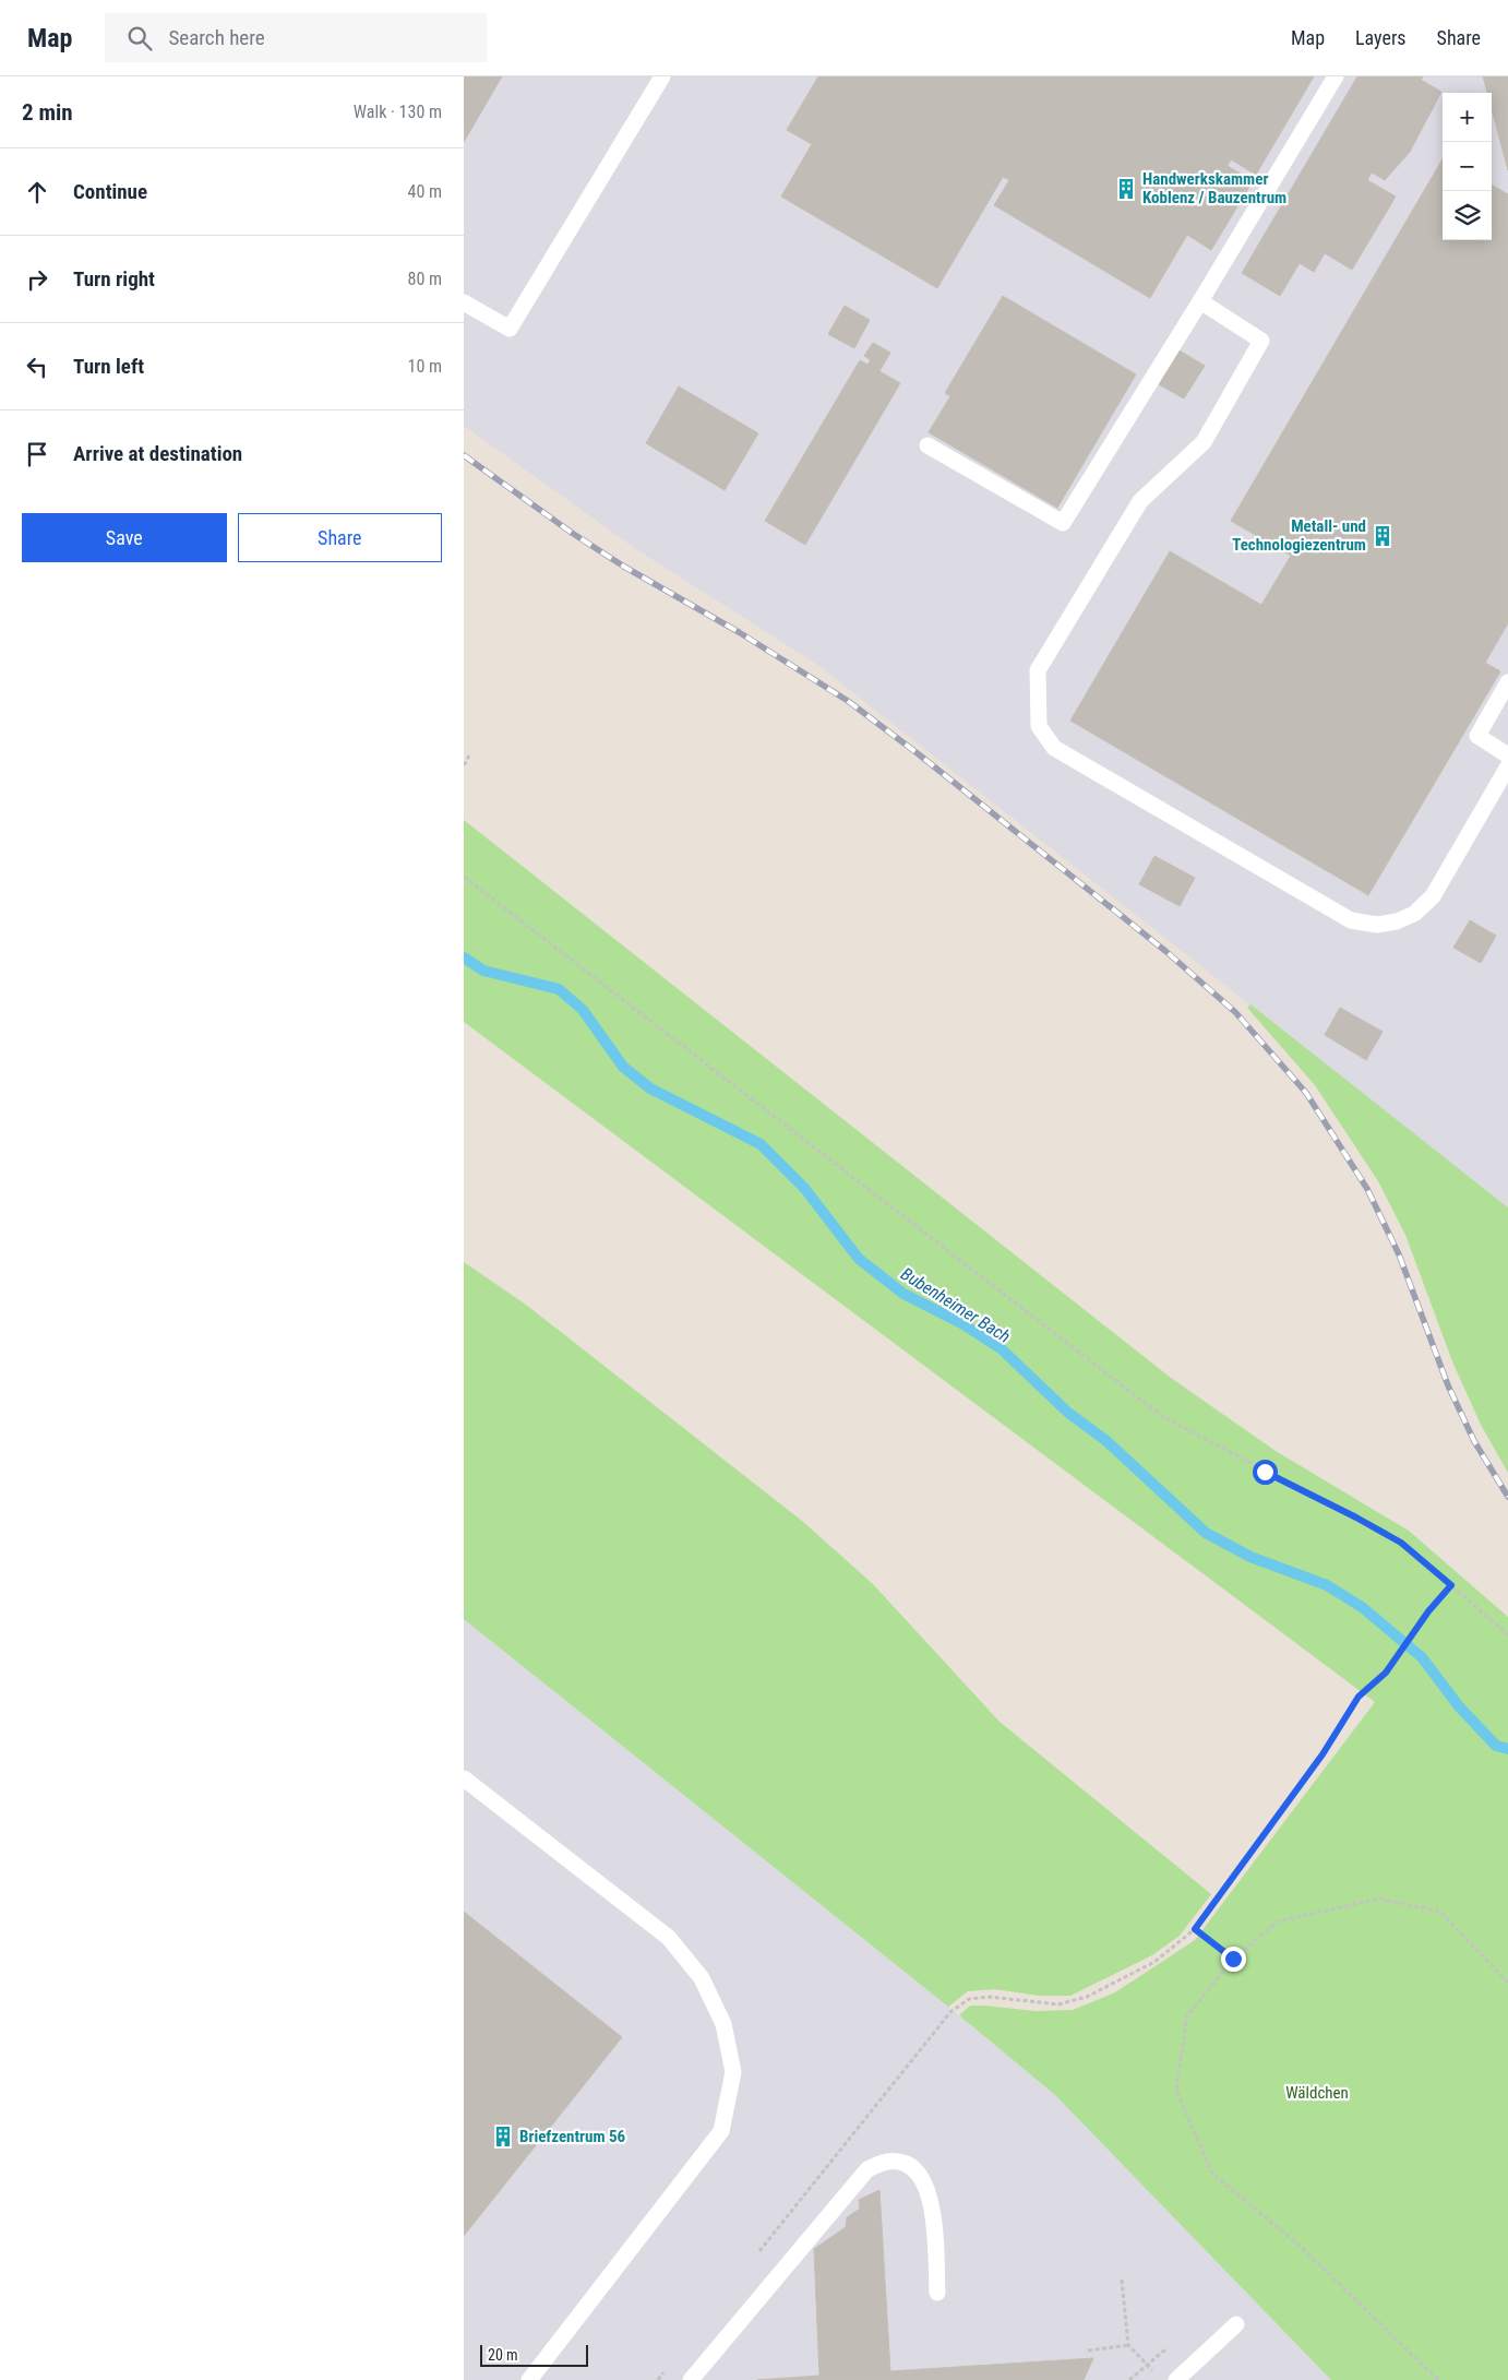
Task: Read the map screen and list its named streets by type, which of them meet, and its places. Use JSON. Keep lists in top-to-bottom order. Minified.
{"water":["Bubenheimer Bach"],"parks":["Wäldchen"],"places":{"building":["Handwerkskammer Koblenz / Bauzentrum","Metall- und Technologiezentrum","Briefzentrum 56"]},"scale_bar":"20 m","page":{"header":"Map","search":"Search here","nav":["Map","Layers","Share"],"heading":["2 min","Walk · 130 m"],"map_buttons":["+","−"],"list":[["Continue","40 m"],["Turn right","80 m"],["Turn left","10 m"],"Arrive at destination"],"buttons":["Save","Share"],"scale":"20 m"}}
